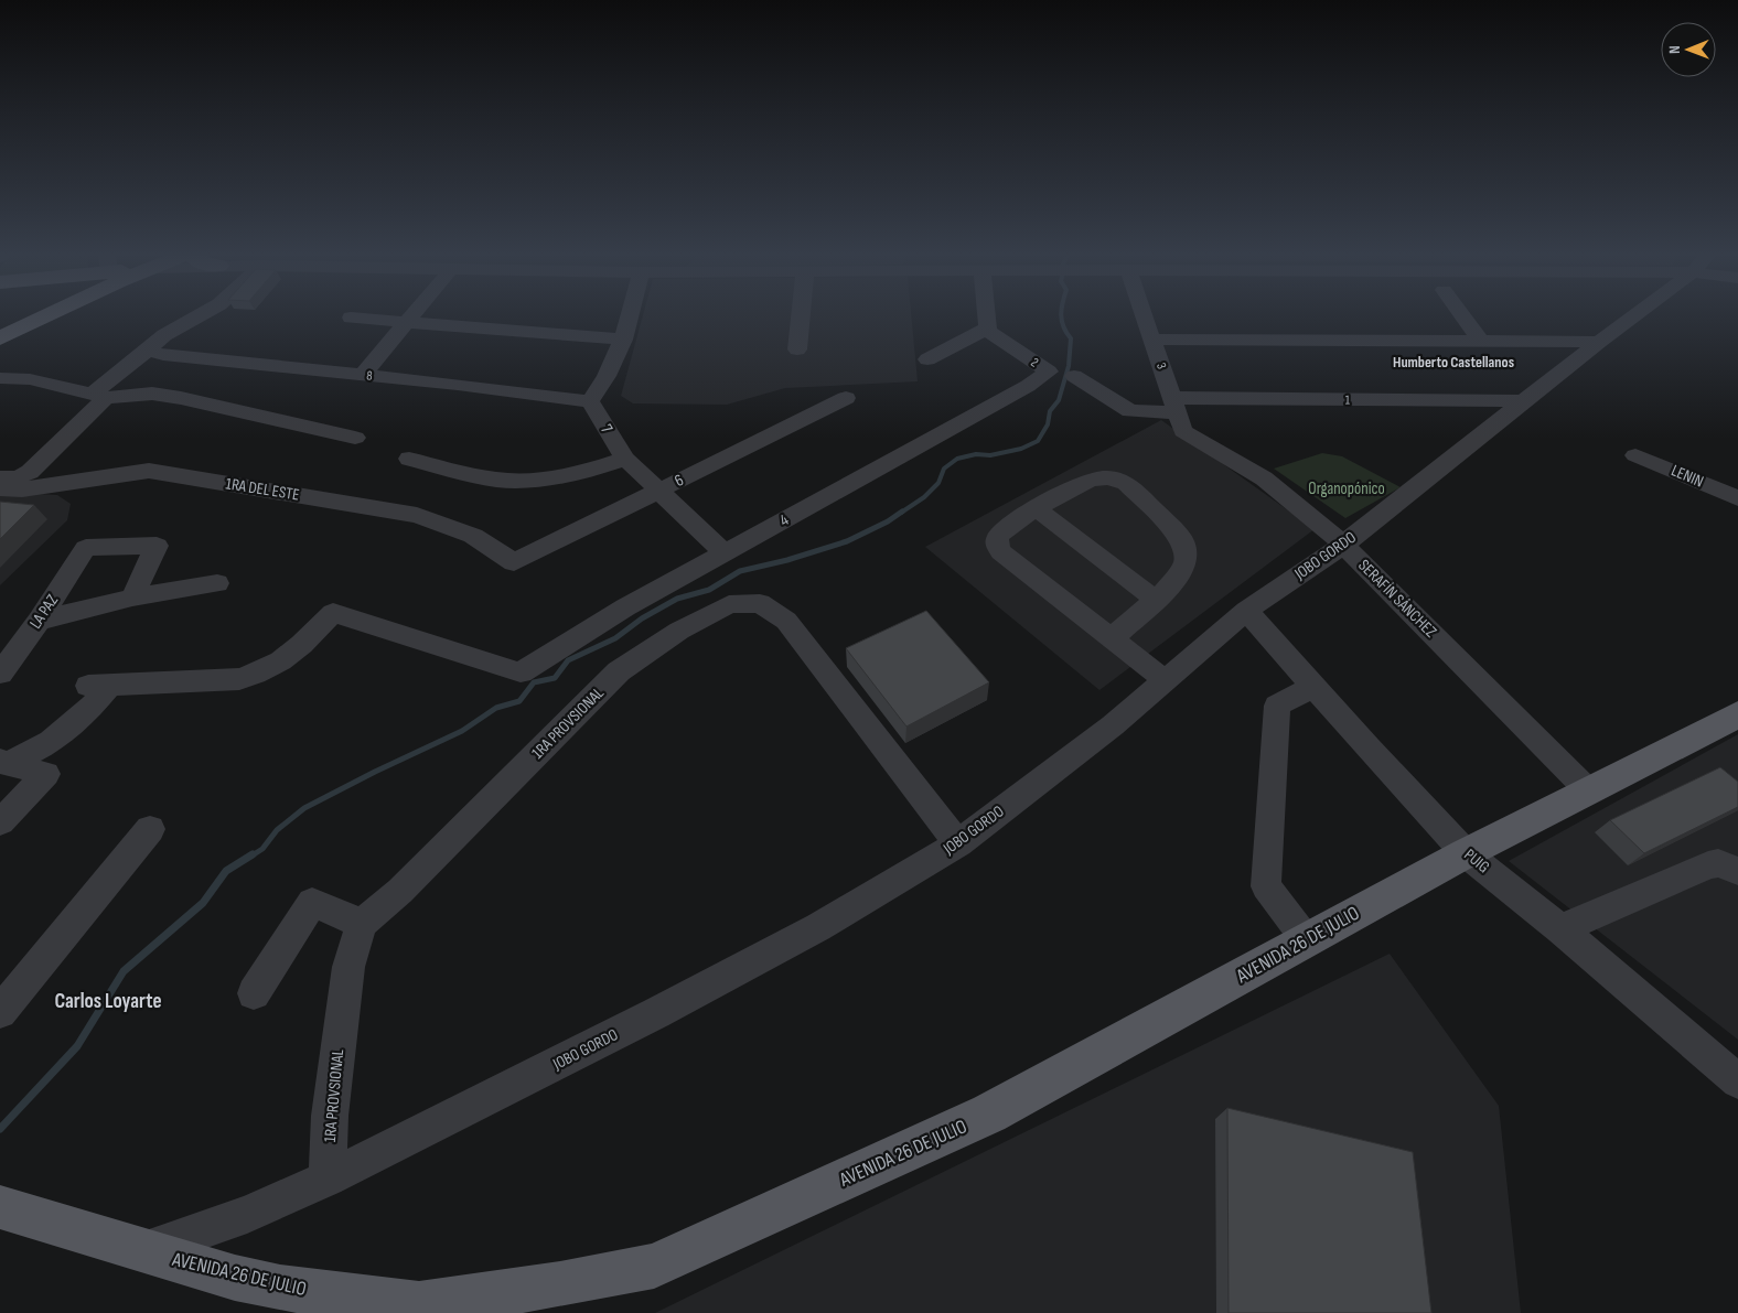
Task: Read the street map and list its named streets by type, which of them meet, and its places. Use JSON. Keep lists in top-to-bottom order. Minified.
{"streets":{"main road":["AVENIDA 26 DE JULIO"],"street":["2","3","8","1","7","LENIN","6","1RA DEL ESTE","4","JOBO GORDO","SERAFÍN SÁNCHEZ","LA PAZ","1RA PROVSIONAL","PUIG"]},"crossings":[["2","4"],["3","1"],["3","SERAFÍN SÁNCHEZ"],["8","7"],["1","JOBO GORDO"],["1","SERAFÍN SÁNCHEZ"],["7","6"],["7","4"],["6","1RA DEL ESTE"],["JOBO GORDO","SERAFÍN SÁNCHEZ"],["JOBO GORDO","1RA PROVSIONAL"],["JOBO GORDO","PUIG"],["JOBO GORDO","AVENIDA 26 DE JULIO"],["SERAFÍN SÁNCHEZ","AVENIDA 26 DE JULIO"],["PUIG","AVENIDA 26 DE JULIO"]],"districts":["Humberto Castellanos","Carlos Loyarte"],"parks":["Organopónico"],"north":"left"}
